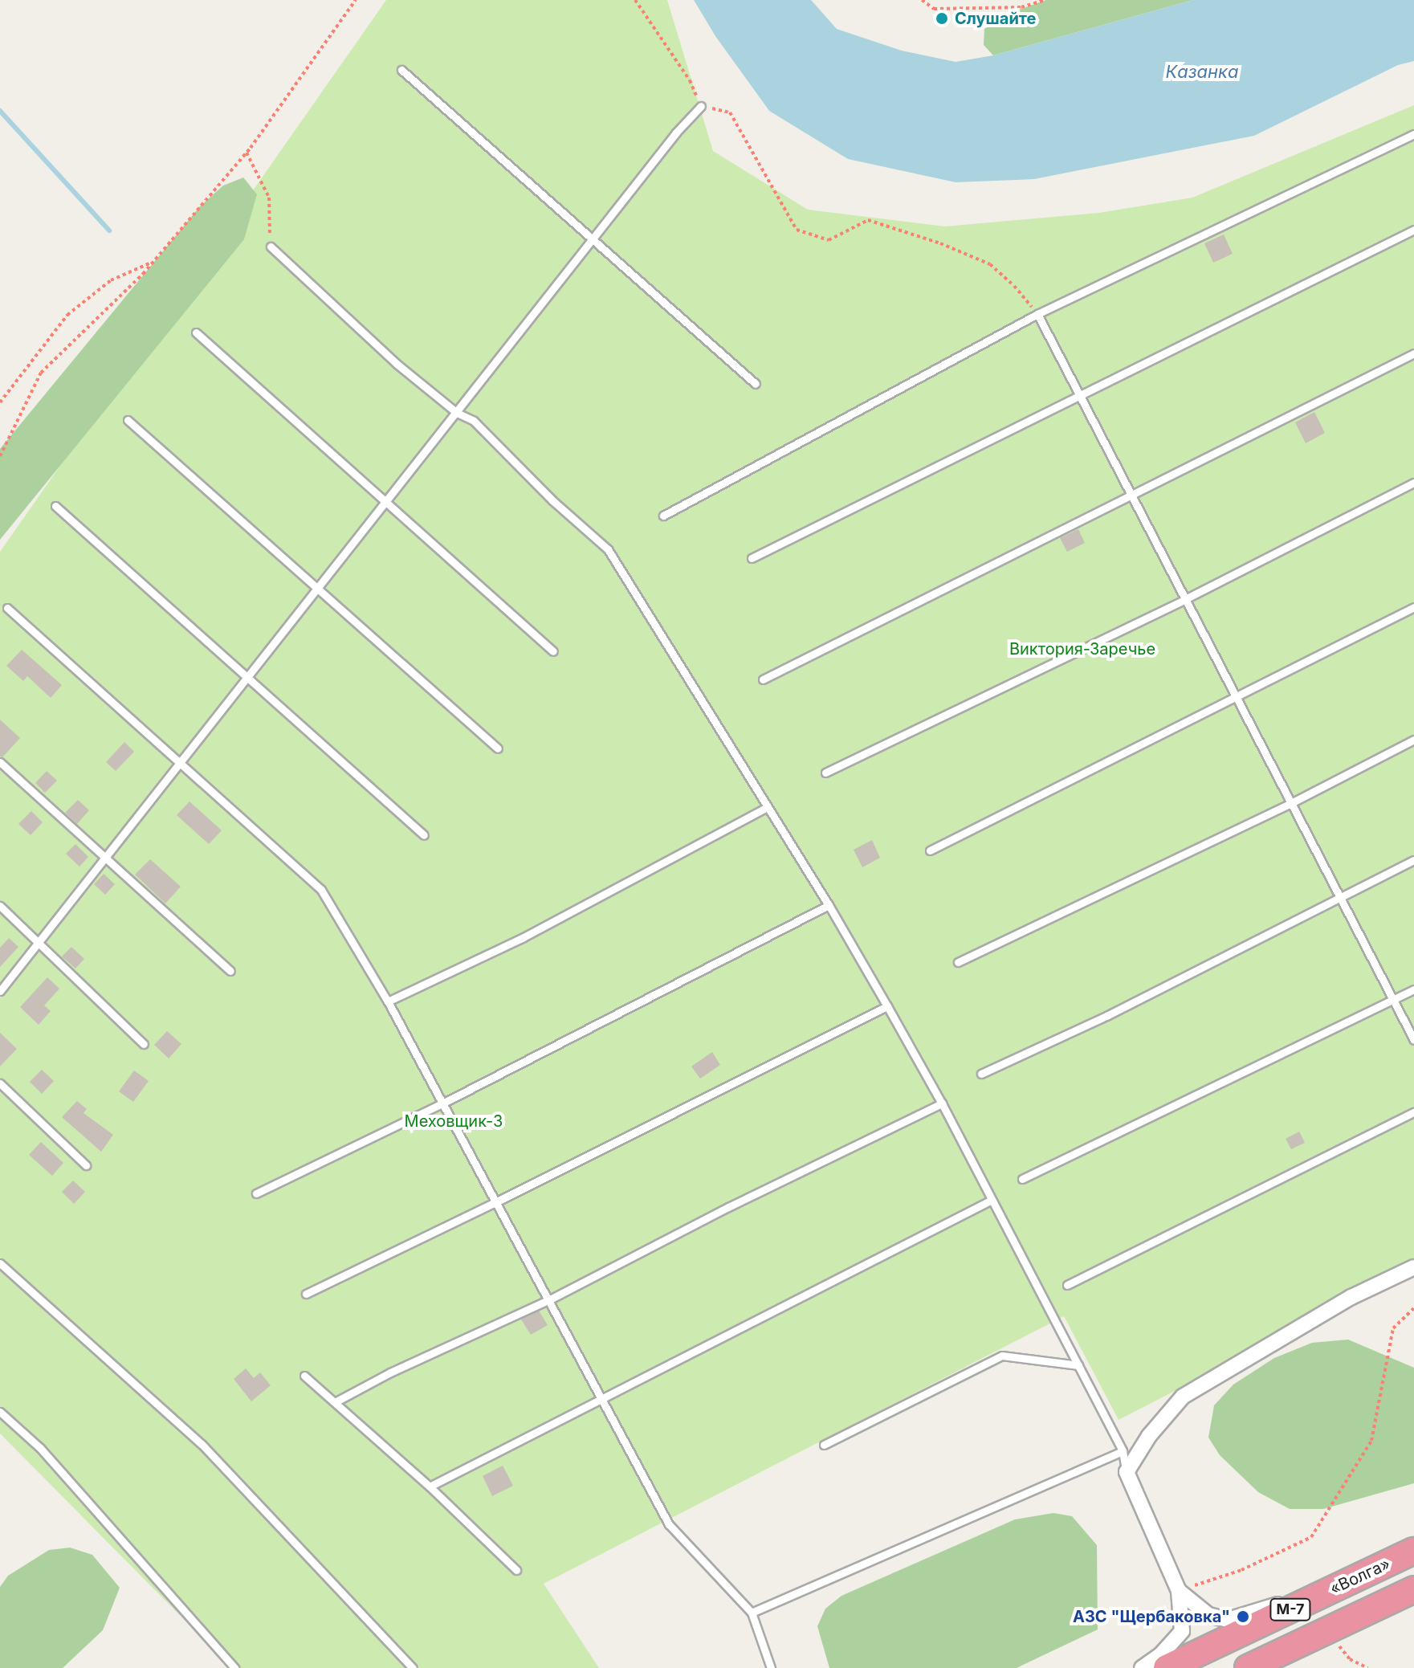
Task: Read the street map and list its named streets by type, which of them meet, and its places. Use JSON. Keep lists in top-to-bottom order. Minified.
{"streets":{"highway":["«Волга»","М-7"]},"water":["Казанка"],"parks":["Виктория-Заречье","Меховщик-3"],"places":["Слушайте","АЗС \"Щербаковка\""]}
